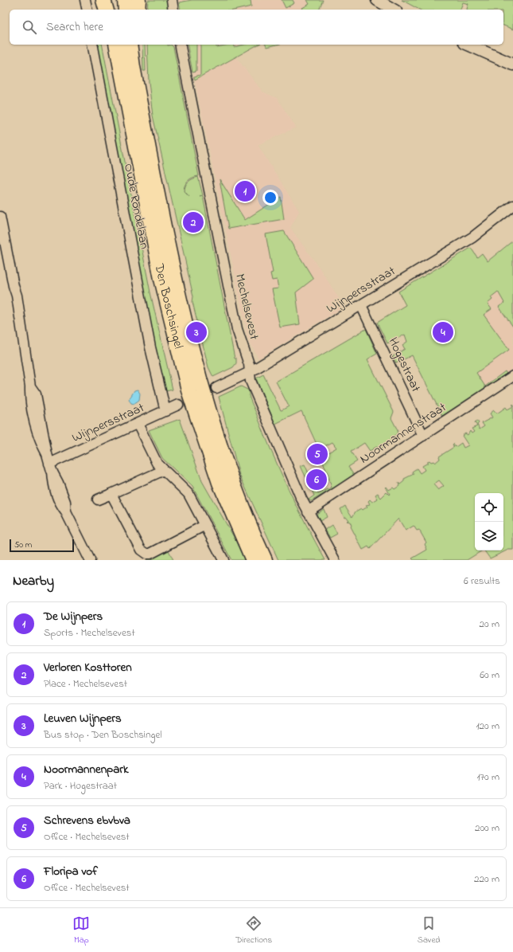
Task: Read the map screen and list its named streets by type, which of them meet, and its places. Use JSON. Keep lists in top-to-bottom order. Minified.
{"streets":{"main road":["Den Boschsingel"],"street":["Oude Rondelaan","Wijnpersstraat","Mechelsevest","Hogestraat","Noormannenstraat"]},"crossings":[["Oude Rondelaan","Wijnpersstraat"],["Wijnpersstraat","Mechelsevest"],["Wijnpersstraat","Hogestraat"],["Mechelsevest","Noormannenstraat"],["Hogestraat","Noormannenstraat"]],"scale_bar":"50 m","page":{"search":"Search here","pins":["1","2","3","4","5","6"],"scale":"50 m","heading":["Nearby","6 results"],"list":[{"mark":"1","name":"De Wijnpers","note":"Sports · Mechelsevest","value":"20 m"},{"mark":"2","name":"Verloren Kosttoren","note":"Place · Mechelsevest","value":"60 m"},{"mark":"3","name":"Leuven Wijnpers","note":"Bus stop · Den Boschsingel","value":"120 m"},{"mark":"4","name":"Noormannenpark","note":"Park · Hogestraat","value":"170 m"},{"mark":"5","name":"Schrevens ebvbva","note":"Office · Mechelsevest","value":"200 m"},{"mark":"6","name":"Floripa vof","note":"Office · Mechelsevest","value":"220 m"}],"nav":["Map","Directions","Saved"]}}
